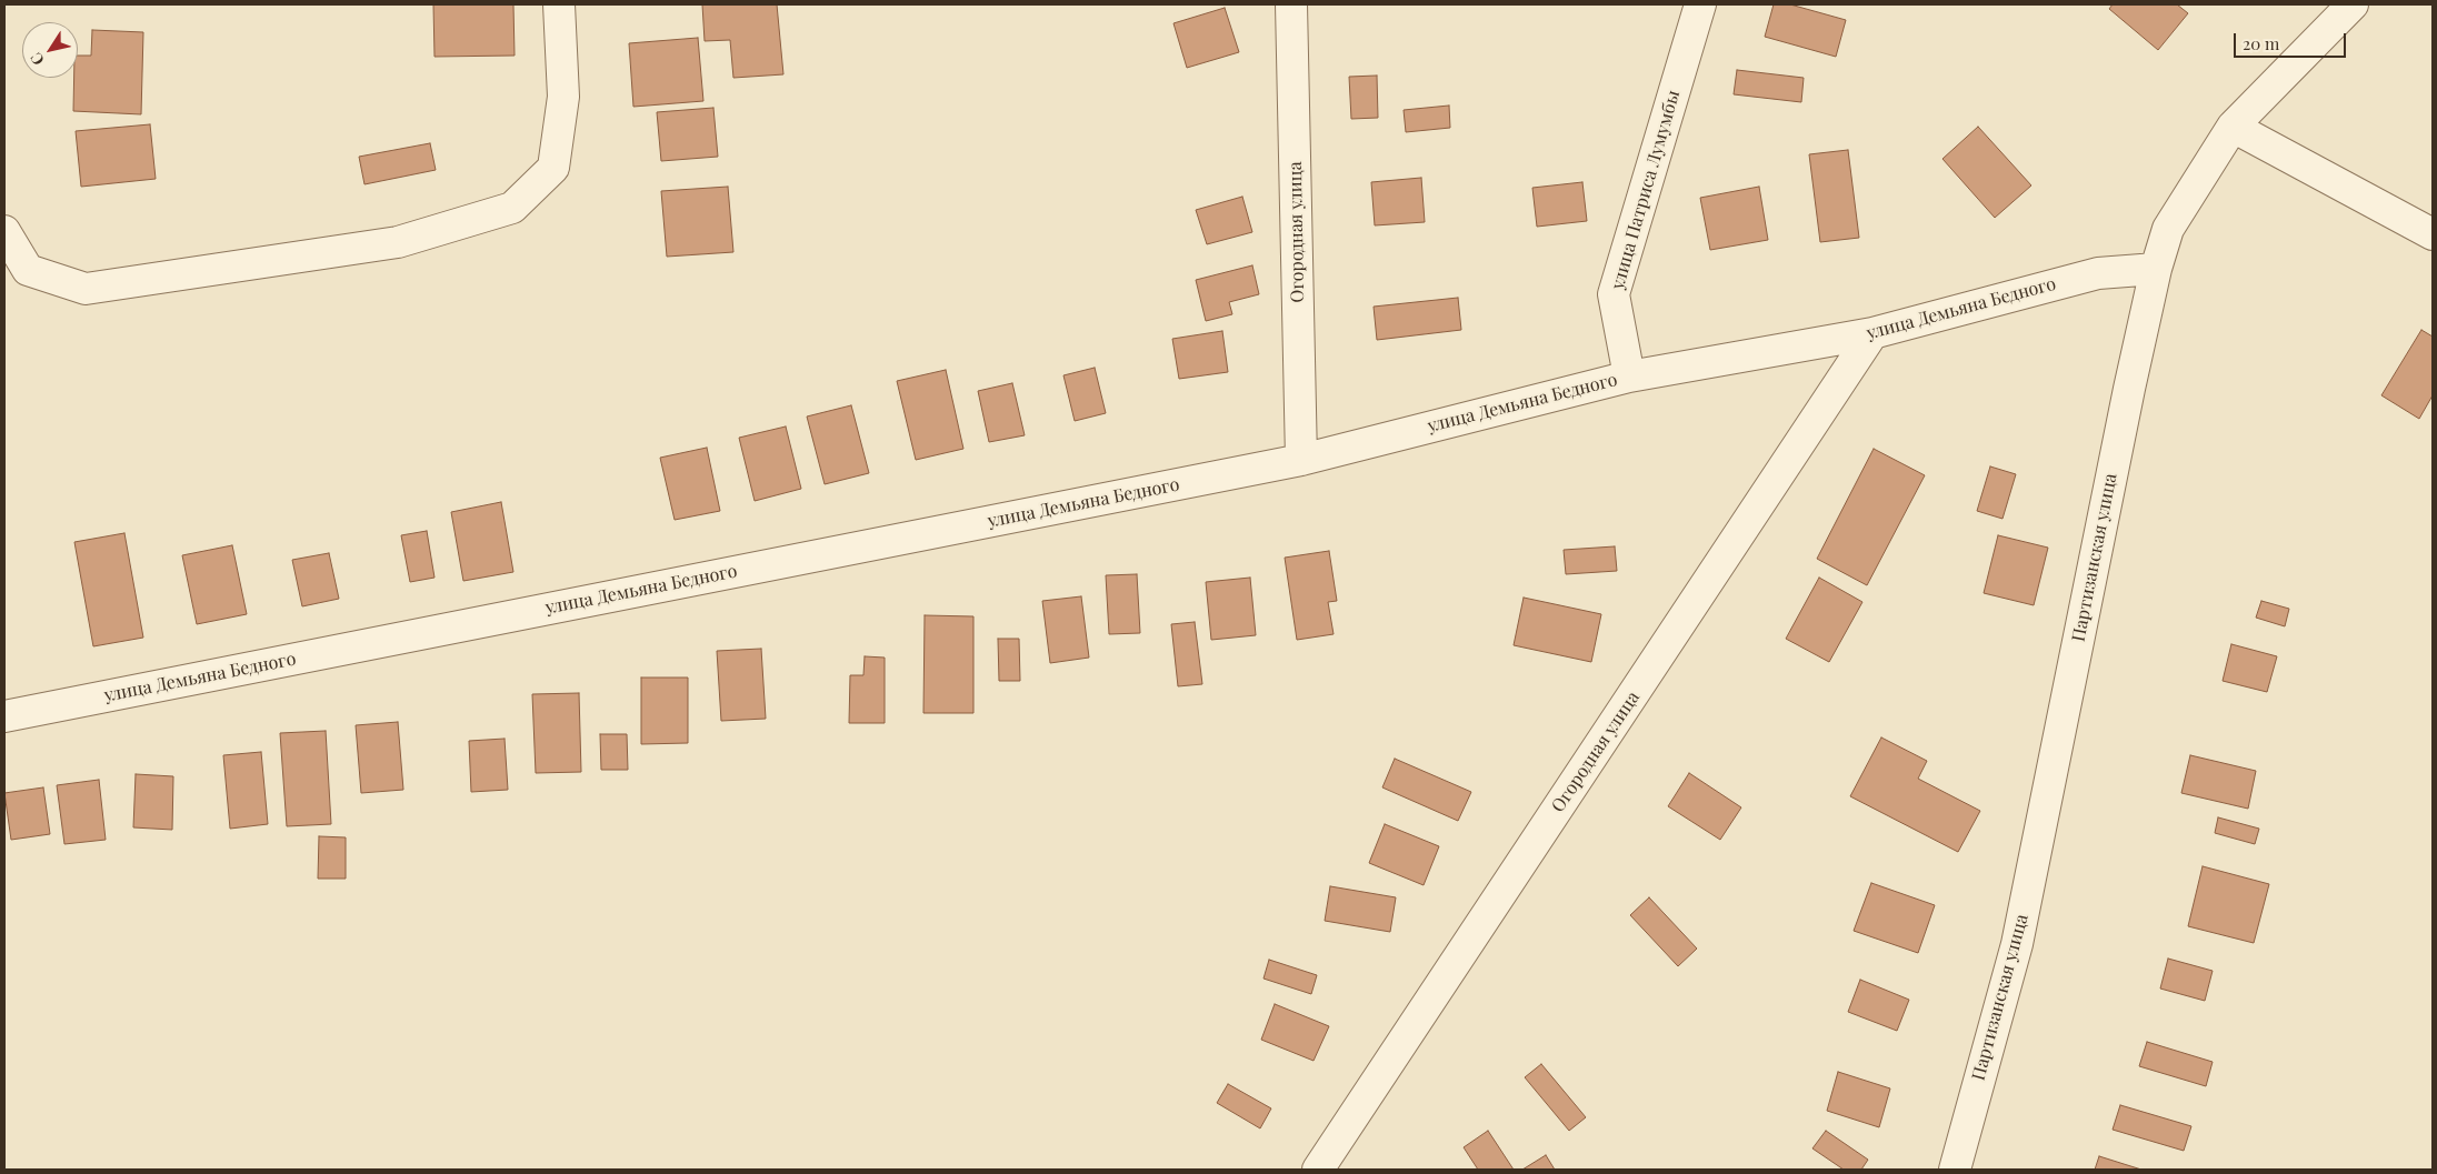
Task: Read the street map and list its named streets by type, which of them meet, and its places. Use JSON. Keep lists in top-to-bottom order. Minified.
{"streets":{"street":["улица Патриса Лумумбы","Огородная улица","улица Демьяна Бедного","Партизанская улица"]},"crossings":[["улица Патриса Лумумбы","улица Демьяна Бедного"],["Огородная улица","улица Демьяна Бедного"],["улица Демьяна Бедного","Партизанская улица"]],"scale_bar":"20 m","north":"bottom left"}
